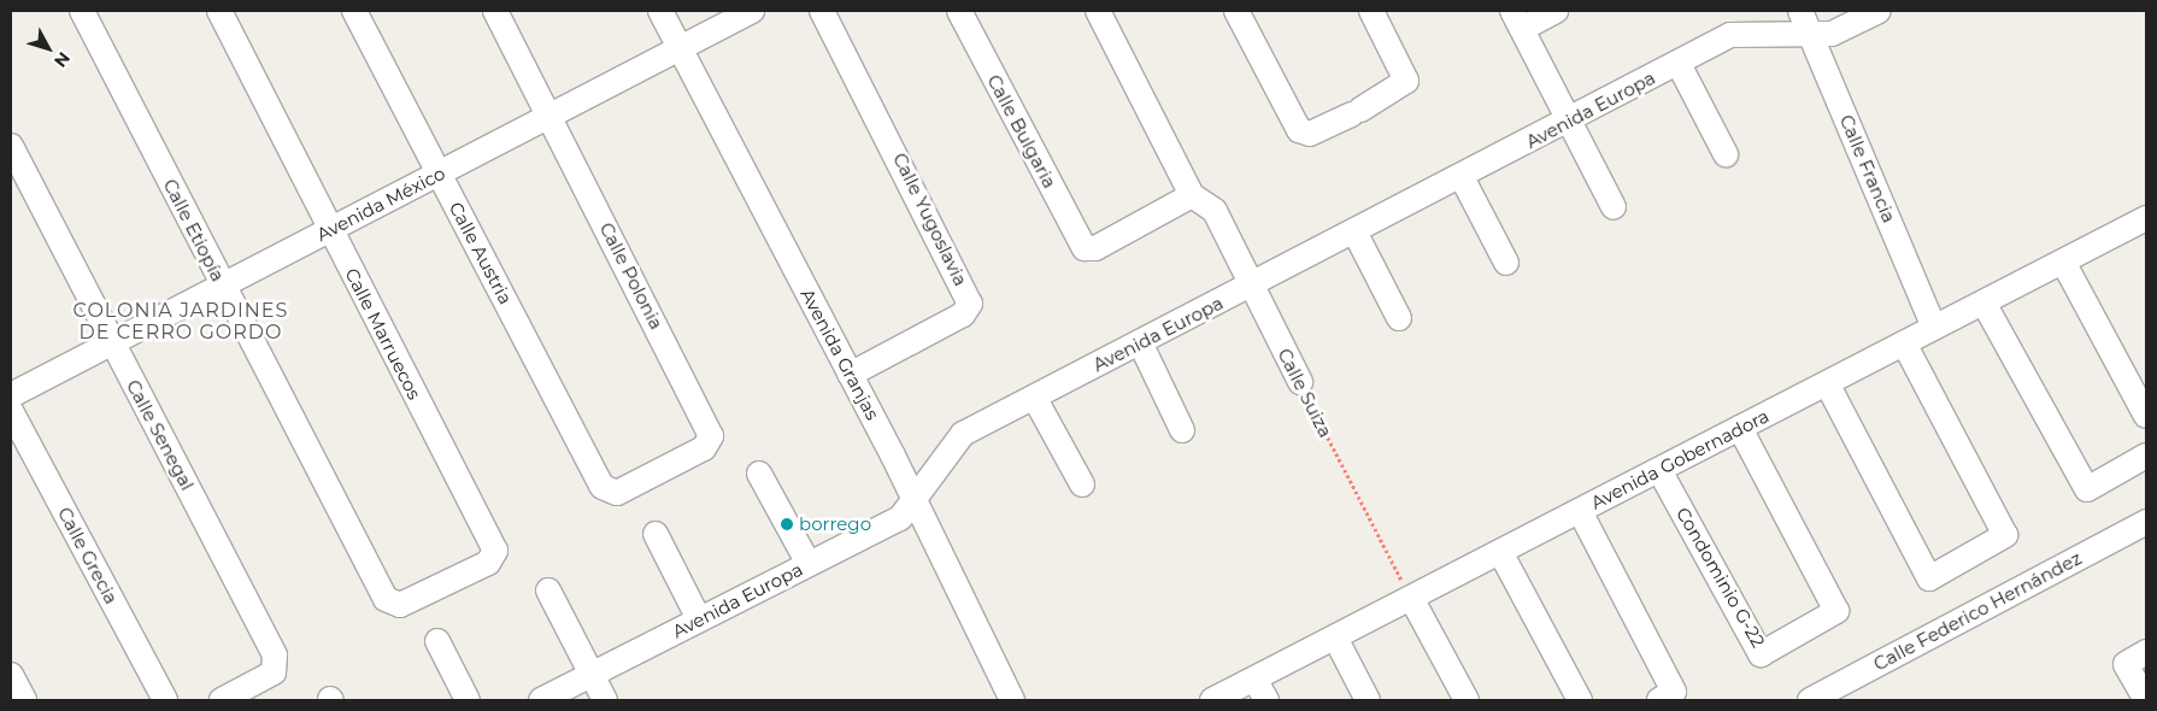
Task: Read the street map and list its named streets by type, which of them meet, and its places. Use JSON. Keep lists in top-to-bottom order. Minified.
{"streets":{"street":["Avenida Europa","Calle Bulgaria","Calle Francia","Avenida México","Calle Yugoslavia","Calle Etiopía","Calle Austria","Calle Polonia","Calle Marruecos","Avenida Granjas","Calle Suiza","Calle Senegal","Avenida Gobernadora","Calle Grecia","Condominio G-22","Calle Federico Hernández"]},"crossings":[["Avenida Europa","Calle Francia"],["Avenida Europa","Avenida Granjas"],["Avenida Europa","Calle Suiza"],["Calle Bulgaria","Calle Suiza"],["Calle Francia","Avenida Gobernadora"],["Avenida México","Calle Etiopía"],["Avenida México","Calle Austria"],["Avenida México","Calle Polonia"],["Avenida México","Calle Marruecos"],["Avenida México","Avenida Granjas"],["Avenida México","Calle Senegal"],["Calle Yugoslavia","Avenida Granjas"],["Calle Etiopía","Calle Marruecos"],["Calle Austria","Calle Polonia"],["Calle Suiza","Avenida Gobernadora"],["Avenida Gobernadora","Condominio G-22"]],"districts":["COLONIA JARDINES DE CERRO GORDO"],"places":["borrego"],"north":"bottom right"}
